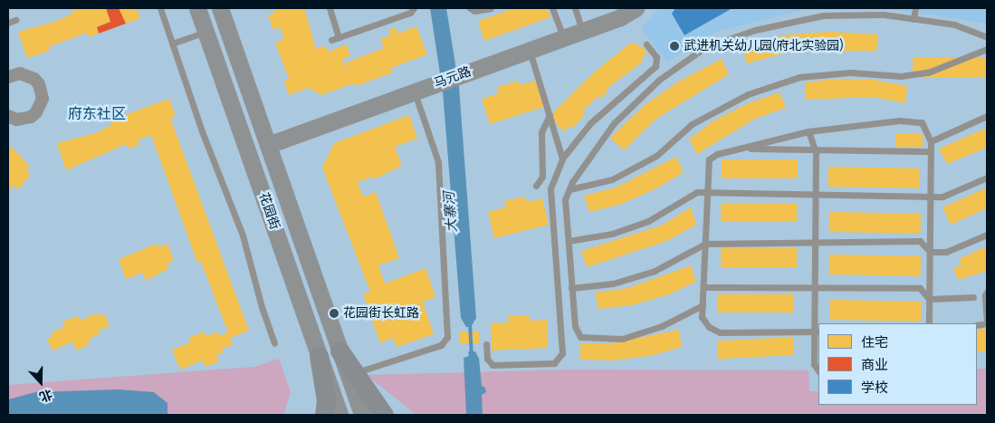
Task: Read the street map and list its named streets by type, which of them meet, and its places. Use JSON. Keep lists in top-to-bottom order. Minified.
{"streets":{"main road":["马元路","花园街"]},"crossings":[["马元路","花园街"]],"districts":["府东社区"],"water":["大寨河"],"places":["武进机关幼儿园(府北实验园)","花园街长虹路"],"legend":["住宅","商业","学校"],"north":"bottom"}
